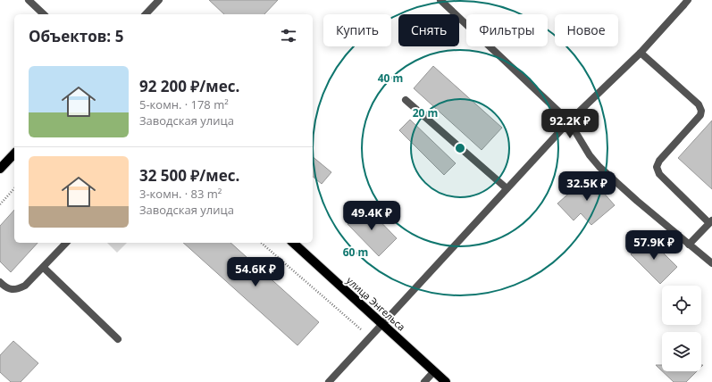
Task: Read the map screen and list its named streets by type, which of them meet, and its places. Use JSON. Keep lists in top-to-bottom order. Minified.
{"streets":{"main road":["улица Энгельса"]},"page":{"chip":["Купить","Снять","Фильтры","Новое"],"heading":"Объектов: 5","list":[{"name":"92 200 ₽/мес.","note":"5-комн. · 178 m² · Заводская улица"},{"name":"32 500 ₽/мес.","note":"3-комн. · 83 m² · Заводская улица"}],"price":["92.2K ₽","32.5K ₽","49.4K ₽","57.9K ₽","54.6K ₽"]},"rings":["40 m","20 m","60 m"]}
